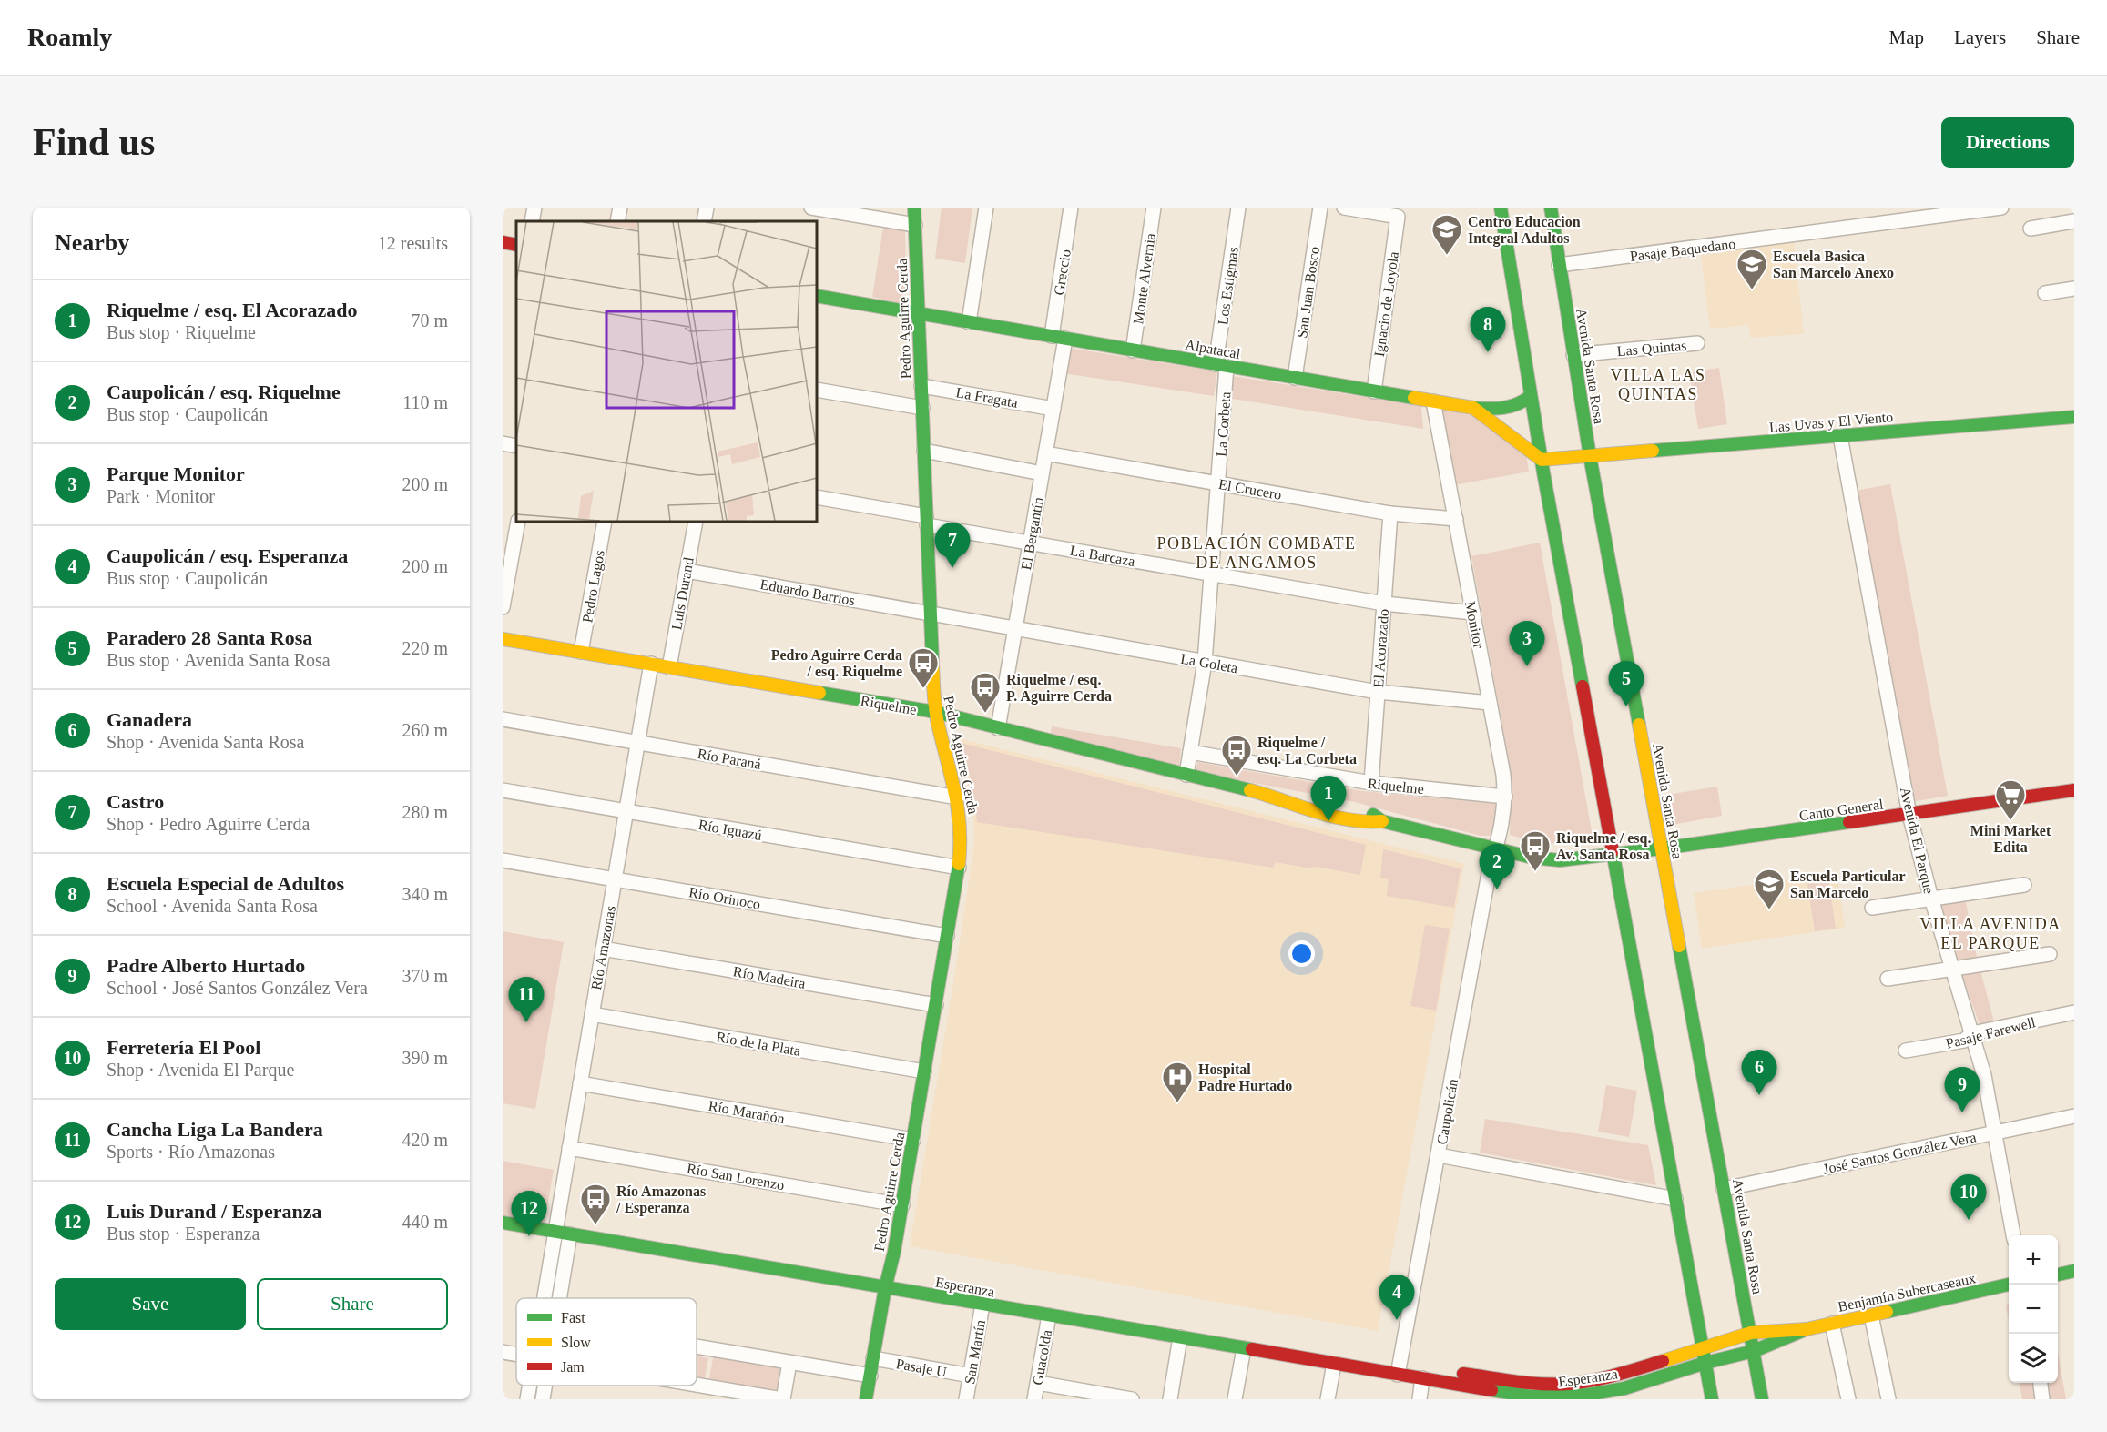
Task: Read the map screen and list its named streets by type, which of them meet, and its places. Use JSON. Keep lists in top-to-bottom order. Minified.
{"streets":{"street":["Pasaje Baquedano","Greccio","Monte Alvernia","Los Estigmas","San Juan Bosco","Ignacio de Loyola","Pedro Aguirre Cerda","Las Quintas","Alpatacal","Avenida Santa Rosa","La Fragata","Las Uvas y El Viento","La Corbeta","El Crucero","El Bergantín","La Barcaza","Pedro Lagos","Eduardo Barrios","Luis Durand","Monitor","El Acorazado","La Goleta","Riquelme","Río Paraná","Canto General","Río Iguazú","Avenida El Parque","Río Orinoco","Río Amazonas","Río Madeira","Pasaje Farewell","Río de la Plata","Río Marañón","Caupolicán","José Santos González Vera","Río San Lorenzo","Esperanza","Benjamín Subercaseaux","San Martín","Guacolda","Pasaje U"]},"crossings":[["Pasaje Baquedano","Avenida Santa Rosa"],["Greccio","Alpatacal"],["Greccio","El Bergantín"],["Monte Alvernia","Alpatacal"],["Los Estigmas","Alpatacal"],["Los Estigmas","La Corbeta"],["San Juan Bosco","Alpatacal"],["Ignacio de Loyola","Alpatacal"],["Pedro Aguirre Cerda","Alpatacal"],["Pedro Aguirre Cerda","La Fragata"],["Pedro Aguirre Cerda","La Barcaza"],["Pedro Aguirre Cerda","Eduardo Barrios"],["Pedro Aguirre Cerda","La Goleta"],["Pedro Aguirre Cerda","Riquelme"],["Pedro Aguirre Cerda","Río Paraná"],["Pedro Aguirre Cerda","Río Iguazú"],["Pedro Aguirre Cerda","Río Orinoco"],["Pedro Aguirre Cerda","Río Madeira"],["Pedro Aguirre Cerda","Río de la Plata"],["Pedro Aguirre Cerda","Río Marañón"],["Pedro Aguirre Cerda","Río San Lorenzo"],["Pedro Aguirre Cerda","Esperanza"],["Pedro Aguirre Cerda","Pasaje U"],["Las Quintas","Avenida Santa Rosa"],["Alpatacal","La Corbeta"],["Alpatacal","El Bergantín"],["Alpatacal","Monitor"],["Avenida Santa Rosa","Las Uvas y El Viento"],["Avenida Santa Rosa","Canto General"],["Avenida Santa Rosa","José Santos González Vera"],["Avenida Santa Rosa","Esperanza"],["Avenida Santa Rosa","Benjamín Subercaseaux"],["La Fragata","El Bergantín"],["Las Uvas y El Viento","Avenida El Parque"],["La Corbeta","El Crucero"],["La Corbeta","La Barcaza"],["La Corbeta","La Goleta"],["La Corbeta","Riquelme"],["El Crucero","El Bergantín"],["El Crucero","Monitor"],["El Crucero","El Acorazado"],["El Bergantín","La Barcaza"],["El Bergantín","La Goleta"],["El Bergantín","Riquelme"],["La Barcaza","Monitor"],["La Barcaza","El Acorazado"],["Pedro Lagos","Riquelme"],["Eduardo Barrios","Luis Durand"],["Eduardo Barrios","La Goleta"],["Luis Durand","Riquelme"],["Monitor","La Goleta"],["Monitor","Riquelme"],["Monitor","Caupolicán"],["El Acorazado","La Goleta"],["El Acorazado","Riquelme"],["Riquelme","Canto General"],["Riquelme","Río Amazonas"],["Riquelme","Caupolicán"],["Río Paraná","Río Amazonas"],["Canto General","Avenida El Parque"],["Río Iguazú","Río Amazonas"],["Avenida El Parque","Pasaje Farewell"],["Avenida El Parque","José Santos González Vera"],["Río Orinoco","Río Amazonas"],["Río Amazonas","Río Madeira"],["Río Amazonas","Río de la Plata"],["Río Amazonas","Río Marañón"],["Río Amazonas","Río San Lorenzo"],["Río Amazonas","Esperanza"],["Caupolicán","Esperanza"],["Esperanza","Benjamín Subercaseaux"],["Esperanza","San Martín"],["Esperanza","Guacolda"],["San Martín","Pasaje U"]],"districts":["VILLA LAS QUINTAS","POBLACIÓN COMBATE DE ANGAMOS","VILLA AVENIDA EL PARQUE"],"places":{"school or university":["Centro Educacion Integral Adultos","Escuela Basica San Marcelo Anexo","Escuela Particular San Marcelo"],"bus stop":["Pedro Aguirre Cerda / esq. Riquelme","Riquelme / esq. P. Aguirre Cerda","Riquelme / esq. La Corbeta","Riquelme / esq. Av. Santa Rosa","Río Amazonas / Esperanza"],"supermarket":["Mini Market Edita"],"hospital":["Hospital Padre Hurtado"]},"legend":["Fast","Slow","Jam"],"page":{"header":"Roamly","nav":["Map","Layers","Share"],"buttons":["Directions",["Save","Share"]],"title":"Find us","heading":["Nearby","12 results"],"list":[{"mark":"1","name":"Riquelme / esq. El Acorazado","note":"Bus stop · Riquelme","value":"70 m"},{"mark":"2","name":"Caupolicán / esq. Riquelme","note":"Bus stop · Caupolicán","value":"110 m"},{"mark":"3","name":"Parque Monitor","note":"Park · Monitor","value":"200 m"},{"mark":"4","name":"Caupolicán / esq. Esperanza","note":"Bus stop · Caupolicán","value":"200 m"},{"mark":"5","name":"Paradero 28 Santa Rosa","note":"Bus stop · Avenida Santa Rosa","value":"220 m"},{"mark":"6","name":"Ganadera","note":"Shop · Avenida Santa Rosa","value":"260 m"},{"mark":"7","name":"Castro","note":"Shop · Pedro Aguirre Cerda","value":"280 m"},{"mark":"8","name":"Escuela Especial de Adultos","note":"School · Avenida Santa Rosa","value":"340 m"},{"mark":"9","name":"Padre Alberto Hurtado","note":"School · José Santos González Vera","value":"370 m"},{"mark":"10","name":"Ferretería El Pool","note":"Shop · Avenida El Parque","value":"390 m"},{"mark":"11","name":"Cancha Liga La Bandera","note":"Sports · Río Amazonas","value":"420 m"},{"mark":"12","name":"Luis Durand / Esperanza","note":"Bus stop · Esperanza","value":"440 m"}],"pins":["8","7","3","5","1","2","11","6","9","10","12","4"],"map_buttons":["+","−"]}}
